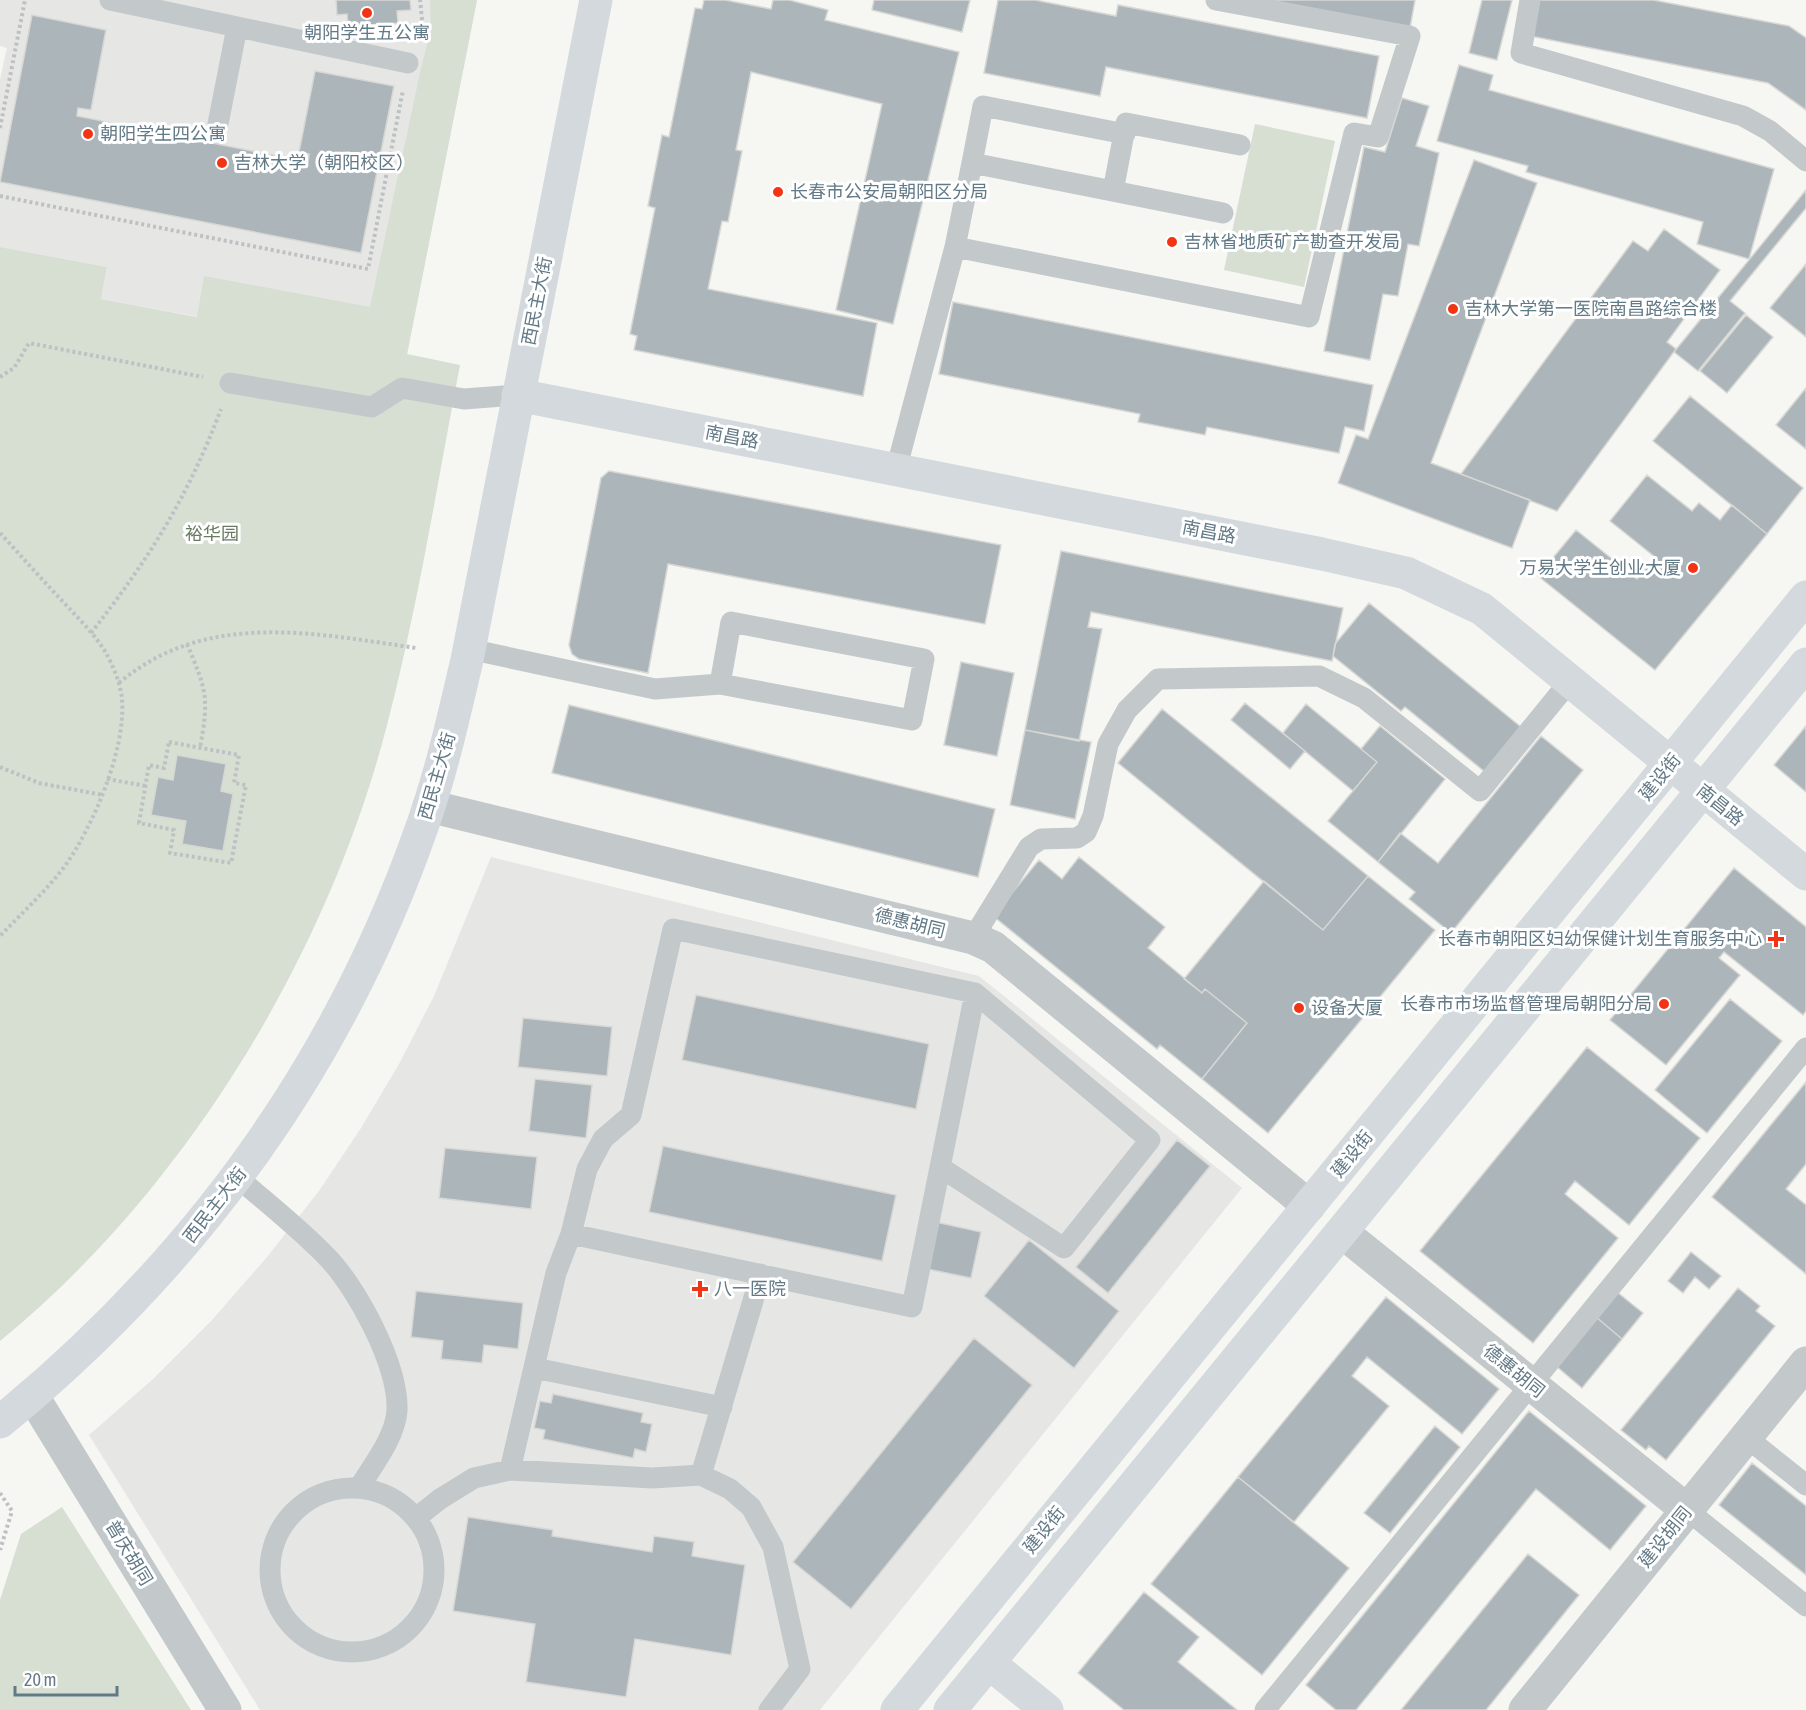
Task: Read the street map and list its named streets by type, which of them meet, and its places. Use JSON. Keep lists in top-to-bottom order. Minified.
{"streets":{"main road":["西民主大街","南昌路","建设街"],"street":["德惠胡同","建设胡同","普庆胡同"]},"crossings":[["西民主大街","南昌路"],["西民主大街","德惠胡同"],["西民主大街","普庆胡同"],["南昌路","建设街"],["建设街","德惠胡同"],["德惠胡同","建设胡同"]],"parks":["裕华园"],"places":{"other":["朝阳学生五公寓","朝阳学生四公寓","吉林大学（朝阳校区）","长春市公安局朝阳区分局","吉林省地质矿产勘查开发局","吉林大学第一医院南昌路综合楼","万易大学生创业大厦","长春市市场监督管理局朝阳分局","设备大厦"],"health":["长春市朝阳区妇幼保健计划生育服务中心","八一医院"]},"scale_bar":"20 m"}
